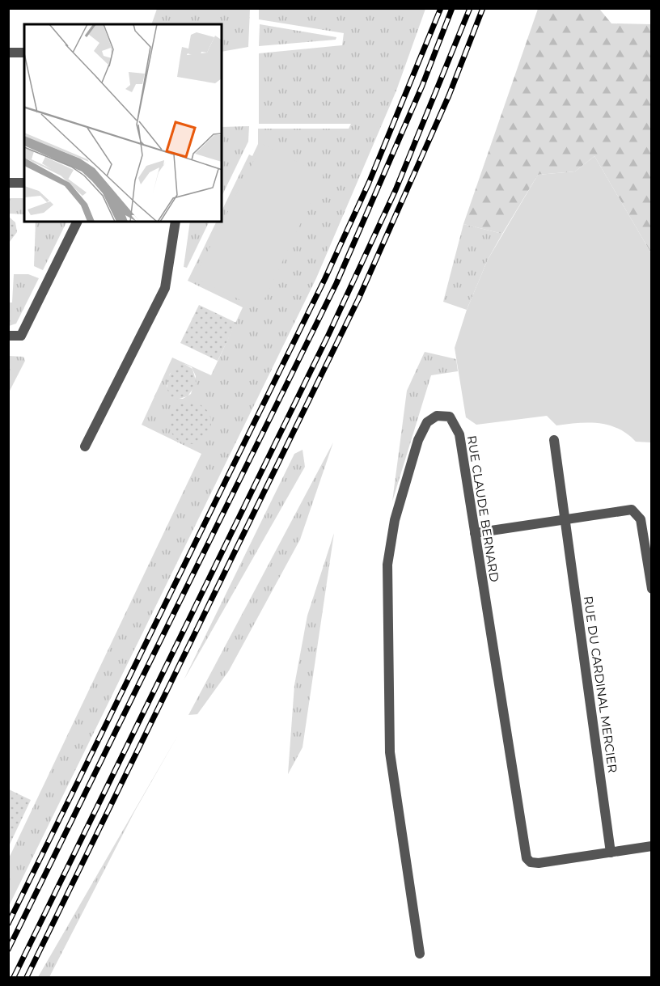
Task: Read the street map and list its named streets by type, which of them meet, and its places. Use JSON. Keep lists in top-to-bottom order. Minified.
{"streets":{"street":["RUE CLAUDE BERNARD","RUE DU CARDINAL MERCIER"]},"crossings":[["RUE CLAUDE BERNARD","RUE DU CARDINAL MERCIER"]]}
